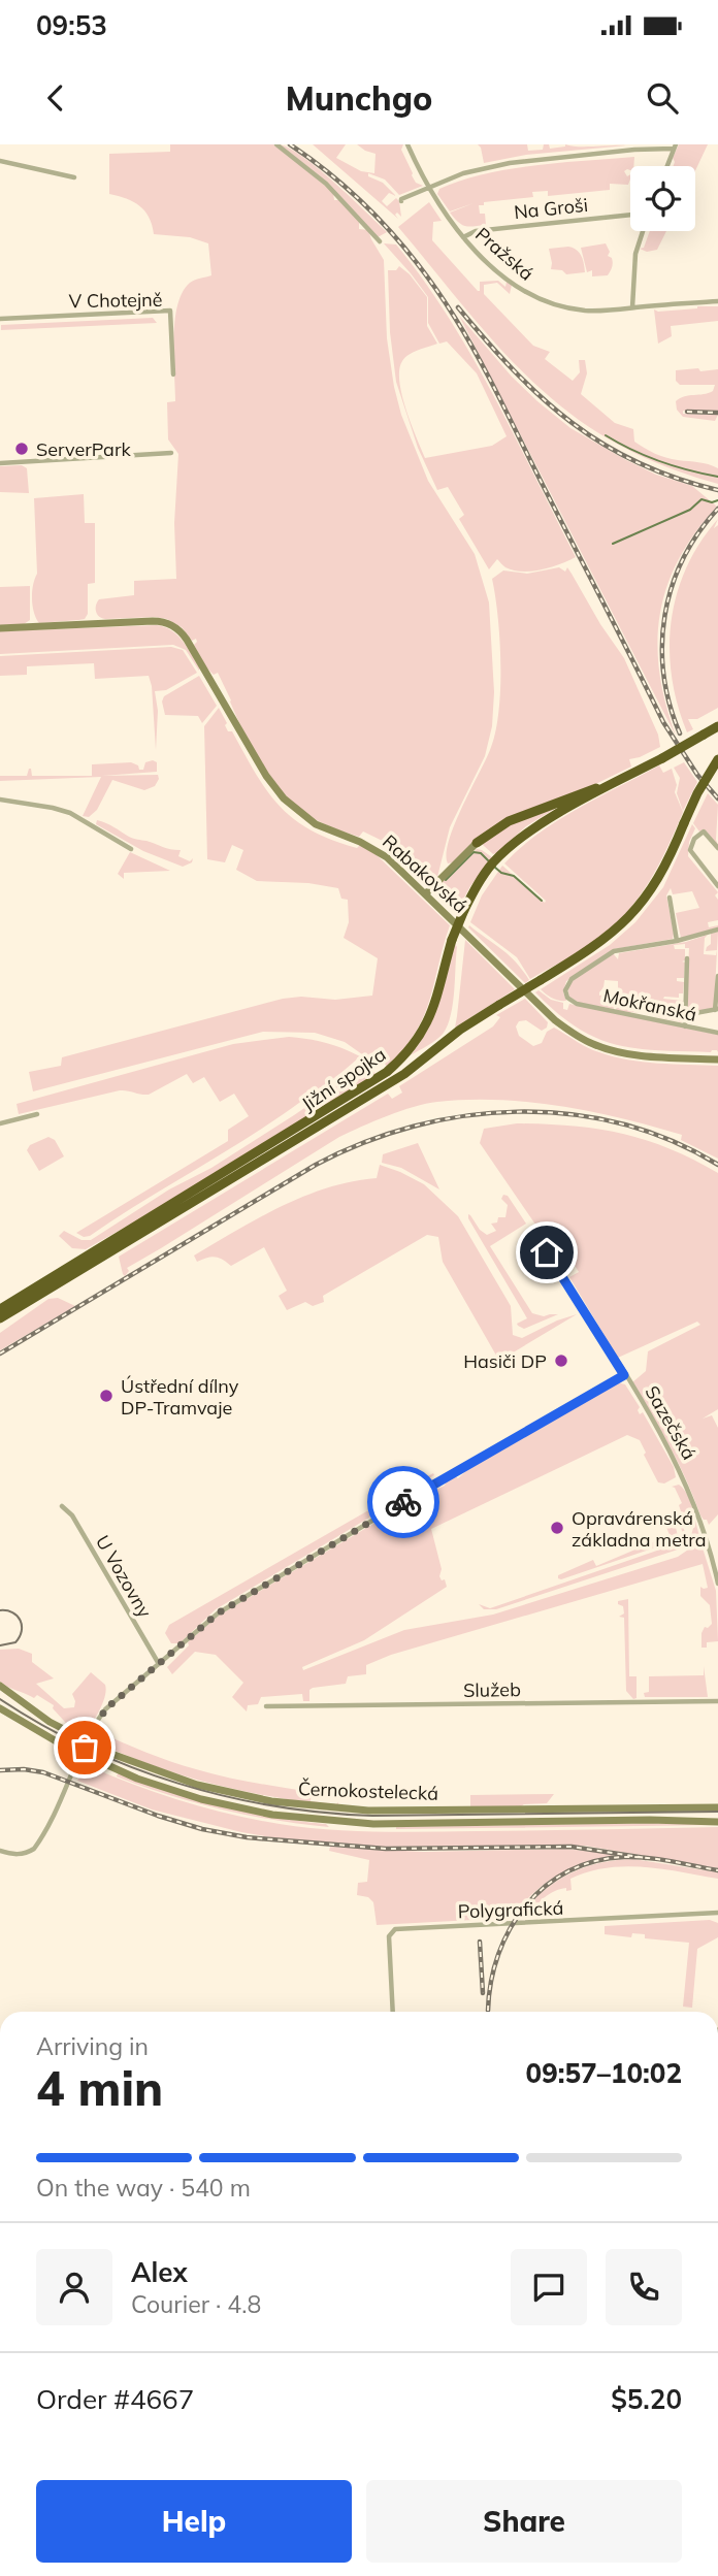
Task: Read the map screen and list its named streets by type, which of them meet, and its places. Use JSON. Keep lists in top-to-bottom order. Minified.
{"streets":{"highway":["Jižní spojka"],"main road":["Rabakovská","Černokostelecká"],"street":["Na Groši","Pražská","V Chotejně","Mokřanská","Sazečská","U Vozovny","Služeb","Polygrafická"]},"crossings":[["Na Groši","Pražská"]],"places":["ServerPark","Hasiči DP","Ústřední dílny DP-Tramvaje","Opravárenská základna metra"],"page":{"status":"09:53","header":"Munchgo","heading":["4 min","Arriving in","09:57–10:02"],"panel":["Alex","Courier · 4.8","Order #4667","$5.20"],"bar":"On the way · 540 m","buttons":["Help","Share"]}}
